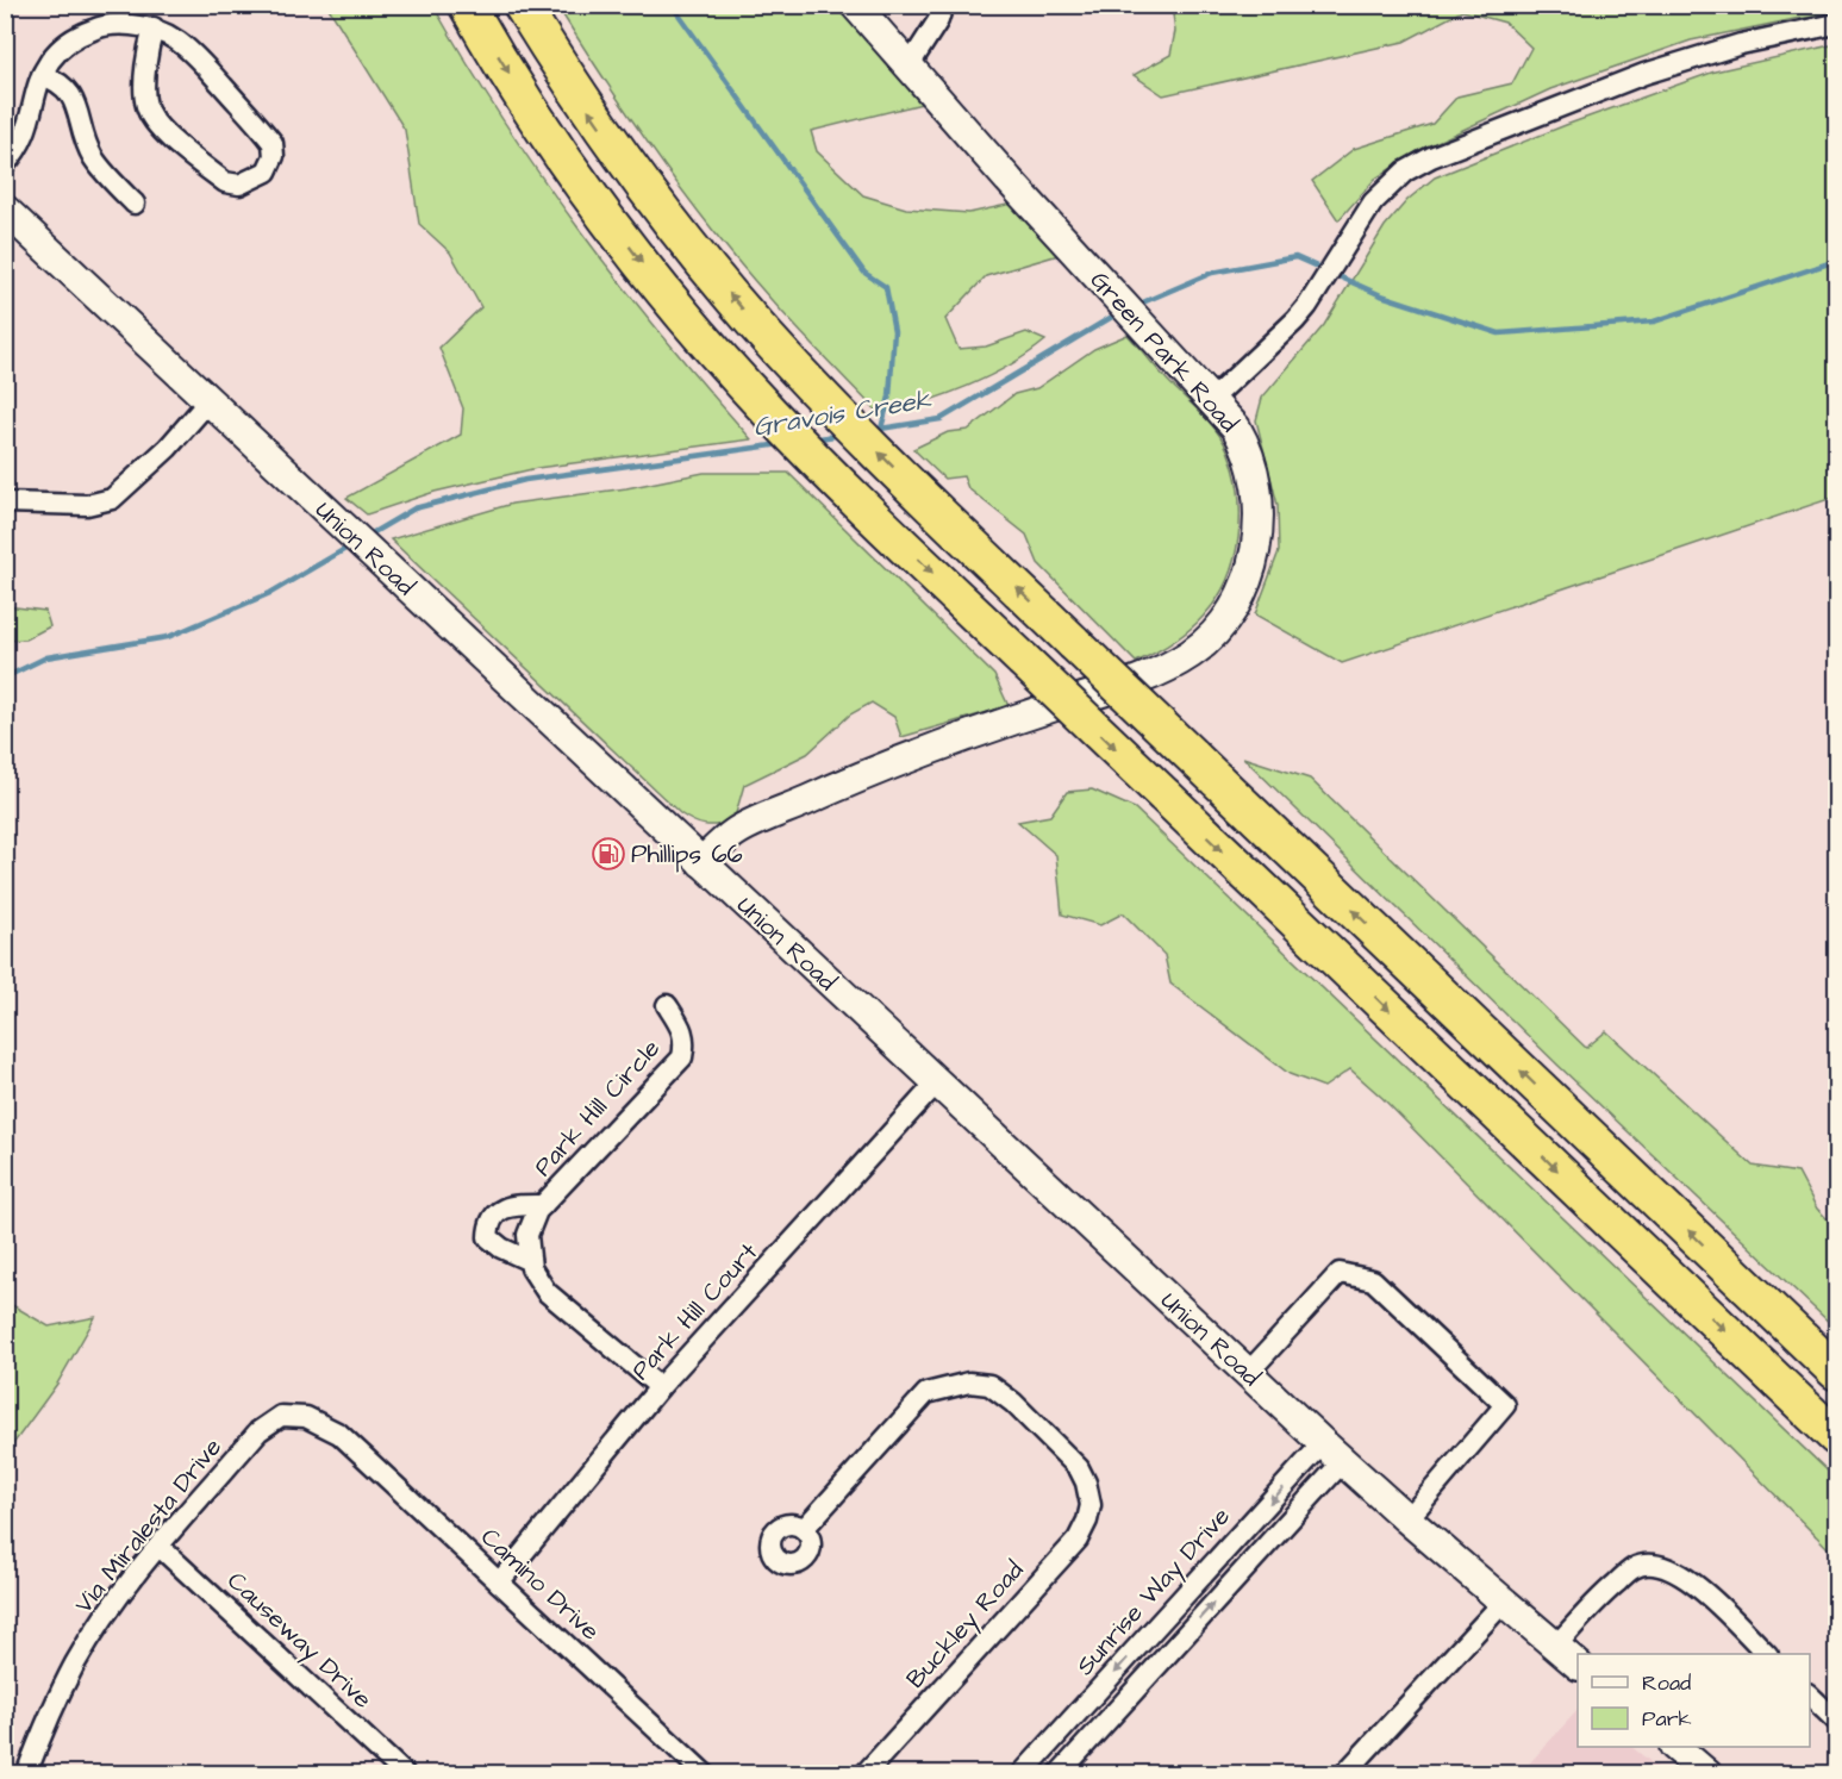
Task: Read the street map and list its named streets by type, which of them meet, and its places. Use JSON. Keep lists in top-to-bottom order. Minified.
{"streets":{"main road":["Green Park Road","Union Road"],"street":["Park Hill Circle","Park Hill Court","Via Miralesta Drive","Camino Drive","Sunrise Way Drive","Buckley Road","Causeway Drive"]},"crossings":[["Green Park Road","Union Road"],["Union Road","Park Hill Court"],["Union Road","Sunrise Way Drive"],["Park Hill Circle","Park Hill Court"],["Park Hill Court","Camino Drive"],["Via Miralesta Drive","Camino Drive"],["Via Miralesta Drive","Causeway Drive"]],"water":["Gravois Creek"],"places":{"fuel station":["Phillips 66"]},"legend":["Road","Park"]}
